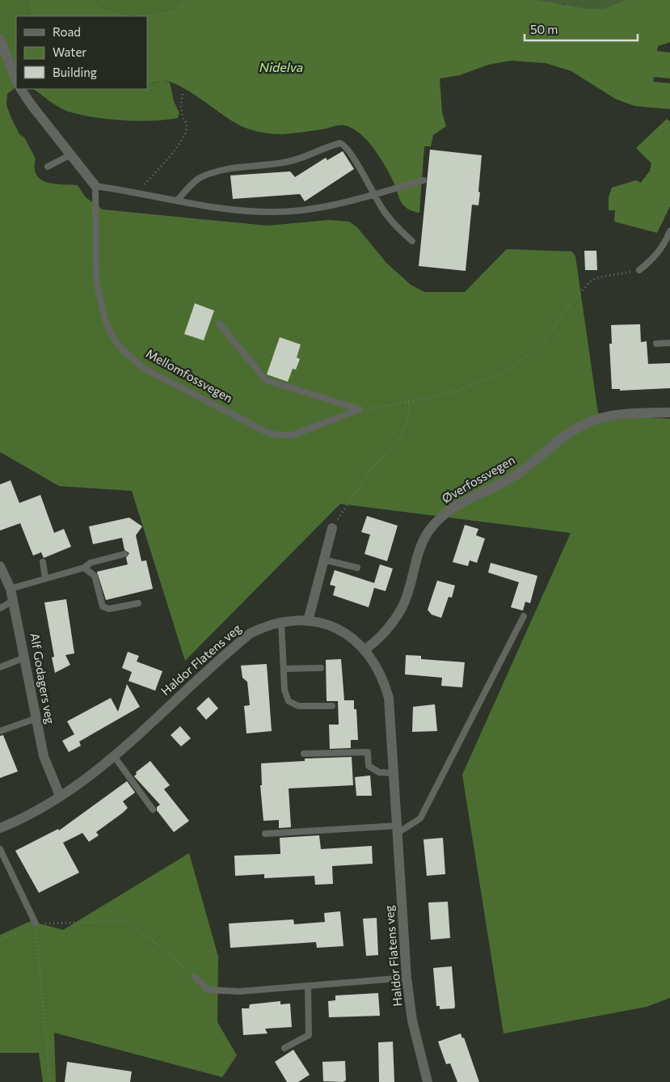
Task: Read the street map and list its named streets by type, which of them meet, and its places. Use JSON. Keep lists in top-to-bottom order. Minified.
{"streets":{"street":["Øverfossvegen","Haldor Flatens veg","Alf Godagers veg"],"lane":["Mellomfossvegen"]},"crossings":[["Øverfossvegen","Haldor Flatens veg"],["Haldor Flatens veg","Alf Godagers veg"]],"water":["Nidelva"],"legend":["Road","Water","Building"],"scale_bar":"50 m"}
